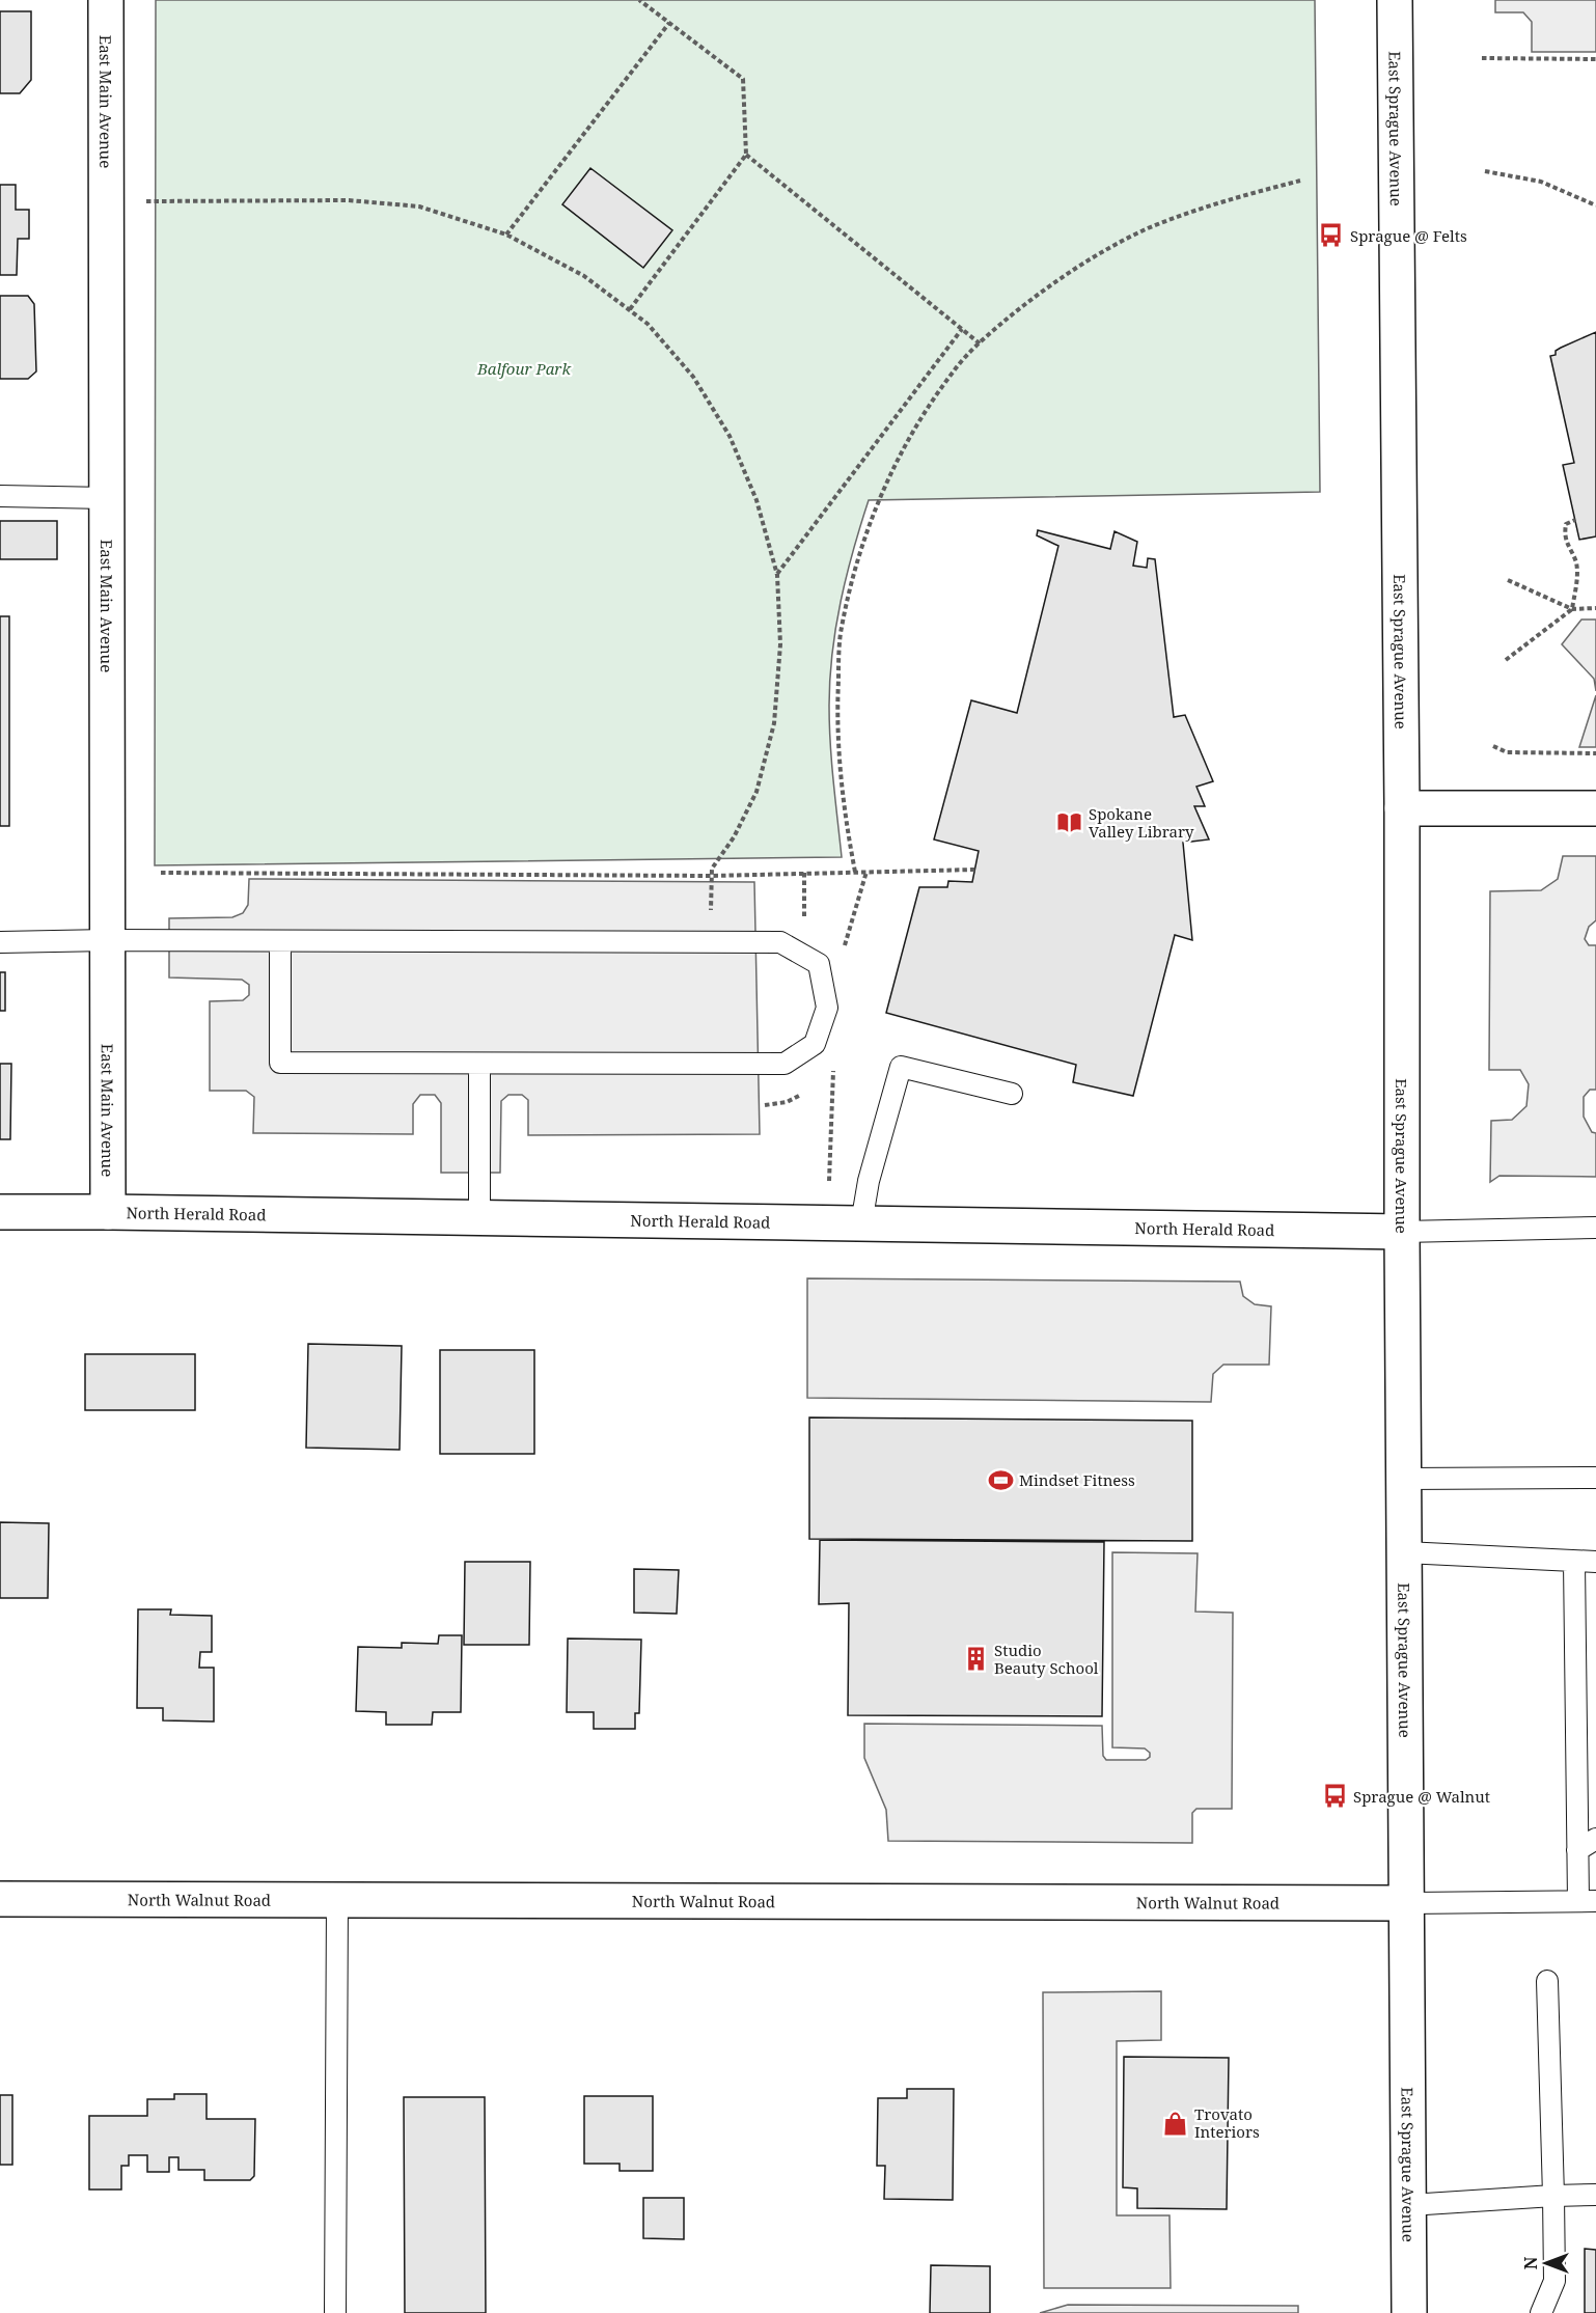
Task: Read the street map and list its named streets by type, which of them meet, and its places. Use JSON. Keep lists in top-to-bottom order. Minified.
{"streets":{"street":["East Main Avenue","East Sprague Avenue","North Herald Road","North Walnut Road"]},"crossings":[["East Main Avenue","North Herald Road"],["East Sprague Avenue","North Herald Road"],["East Sprague Avenue","North Walnut Road"]],"parks":["Balfour Park"],"places":{"bus stop":["Sprague @ Felts","Sprague @ Walnut"],"library":["Spokane Valley Library"],"sports":["Mindset Fitness"],"building":["Studio Beauty School"],"shop":["Trovato Interiors"]},"north":"left"}
